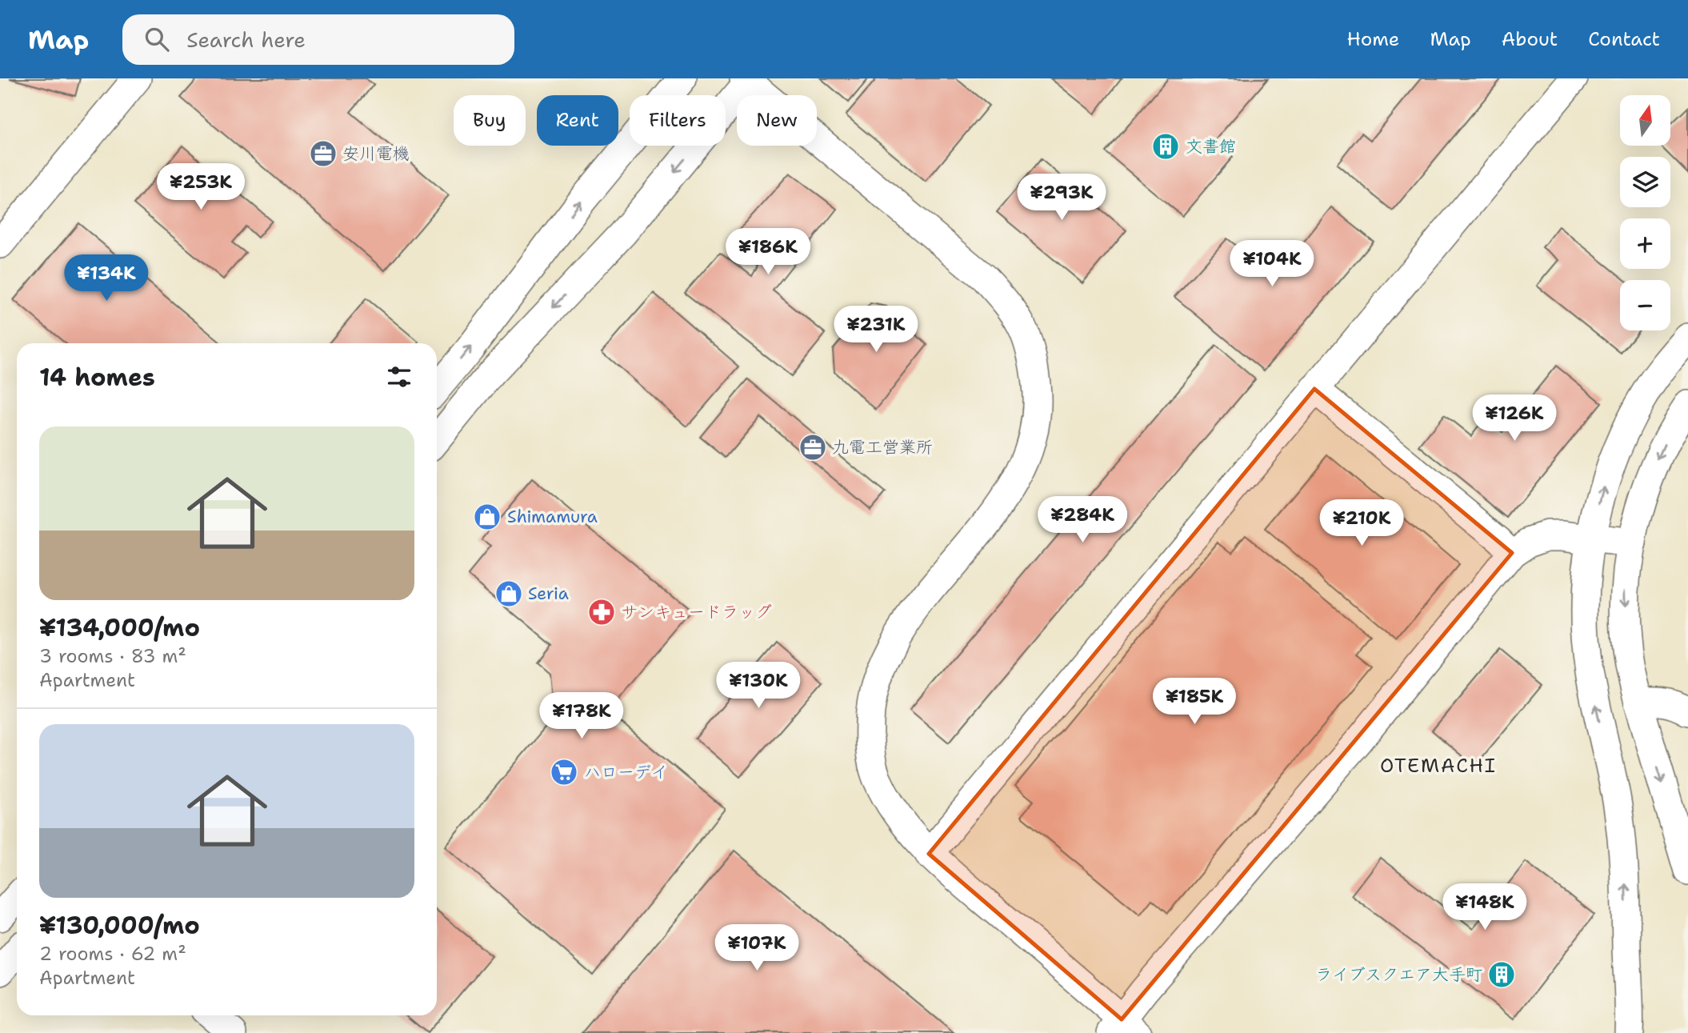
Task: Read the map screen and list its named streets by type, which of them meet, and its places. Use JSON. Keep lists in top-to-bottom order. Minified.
{"districts":["OTEMACHI"],"places":{"building":["文書館","ライブスクエア大手町"],"office":["安川電機","九電工営業所"],"shop":["Shimamura","Seria"],"pharmacy":["サンキュードラッグ"],"supermarket":["ハローデイ"]},"north":"top","page":{"header":"Map","search":"Search here","nav":["Home","Map","About","Contact"],"map_buttons":["+","−"],"chip":["Buy","Rent","Filters","New"],"price":["¥253K","¥293K","¥186K","¥104K","¥134K","¥231K","¥126K","¥284K","¥210K","¥130K","¥185K","¥178K","¥148K","¥107K"],"heading":"14 homes","list":[{"name":"¥134,000/mo","note":"3 rooms · 83 m² · Apartment"},{"name":"¥130,000/mo","note":"2 rooms · 62 m² · Apartment"}]}}
